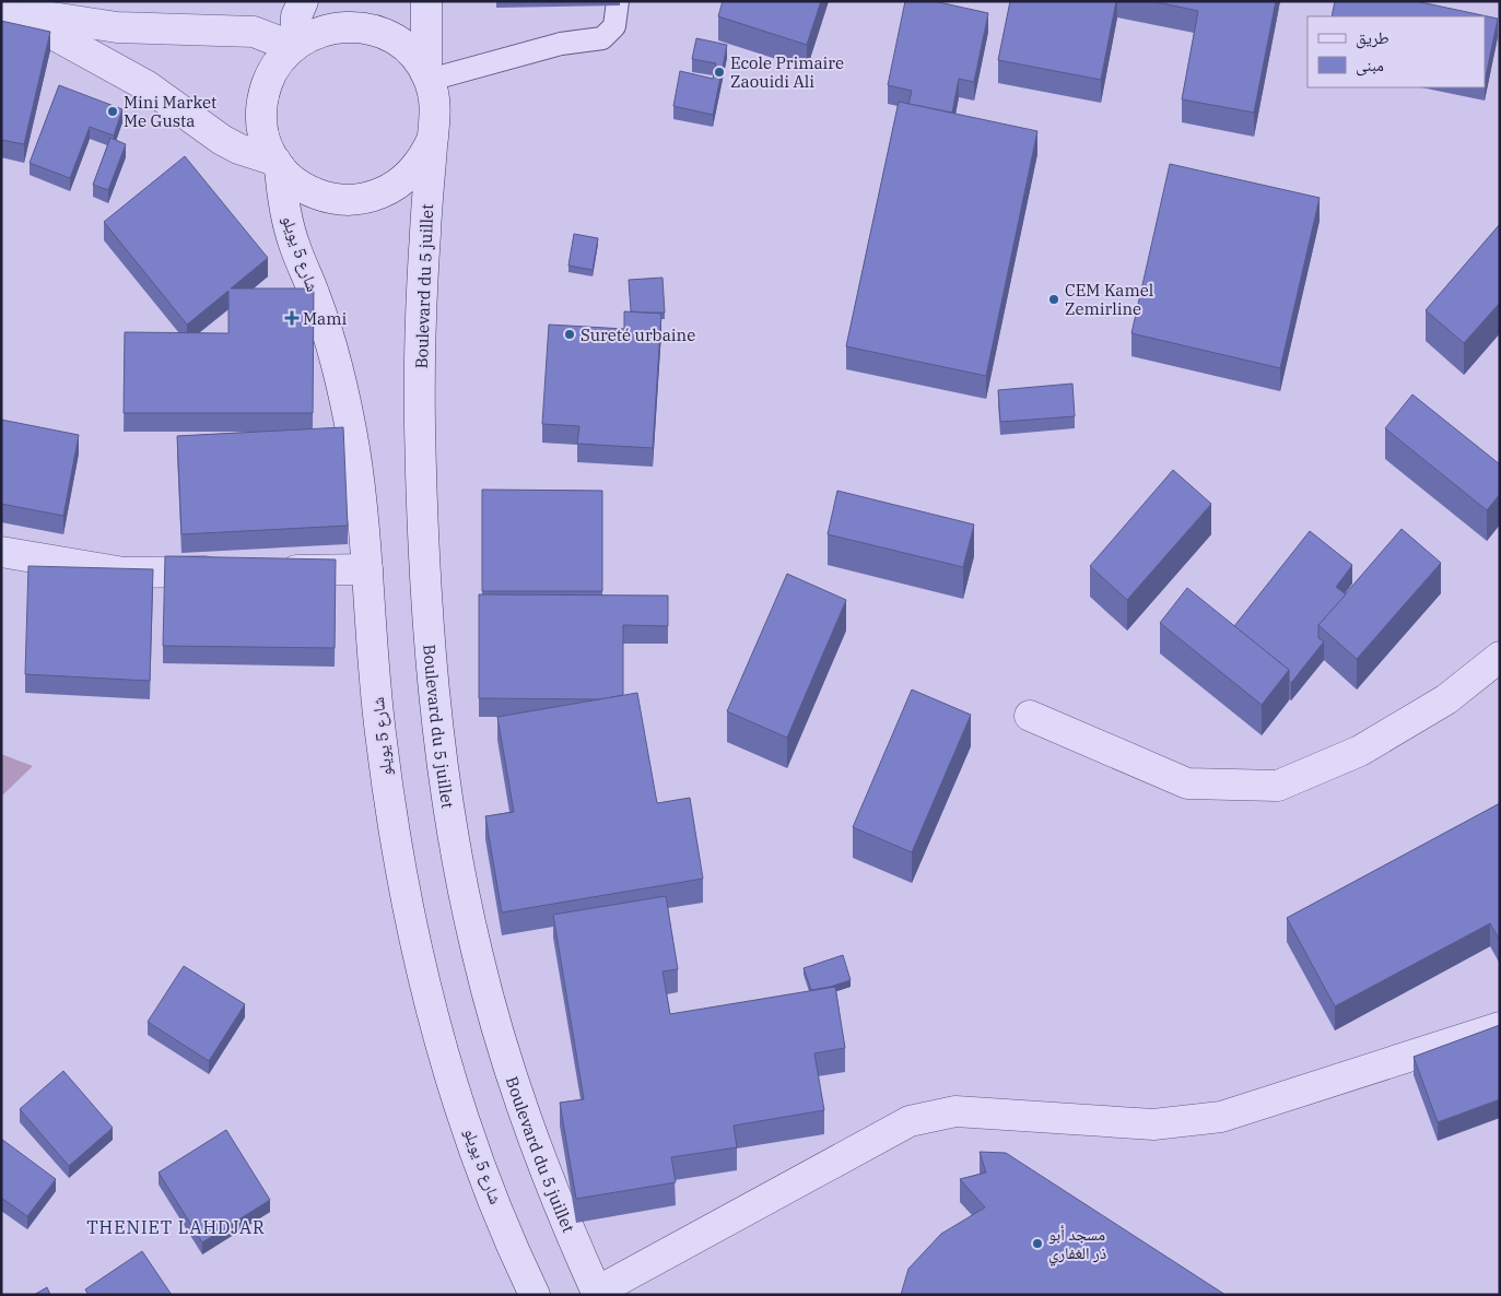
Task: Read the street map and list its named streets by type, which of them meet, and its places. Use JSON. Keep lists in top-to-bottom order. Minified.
{"streets":{"main road":["شارع 5 يويلو","Boulevard du 5 juillet"]},"crossings":[["شارع 5 يويلو","Boulevard du 5 juillet"]],"districts":["THENIET LAHDJAR"],"places":{"other":["Ecole Primaire Zaouidi Ali","Mini Market Me Gusta","CEM Kamel Zemirline","Sureté urbaine","مسجد أبو ذر الغفاري"],"health":["Mami"]},"legend":["طريق","مبنى"]}
